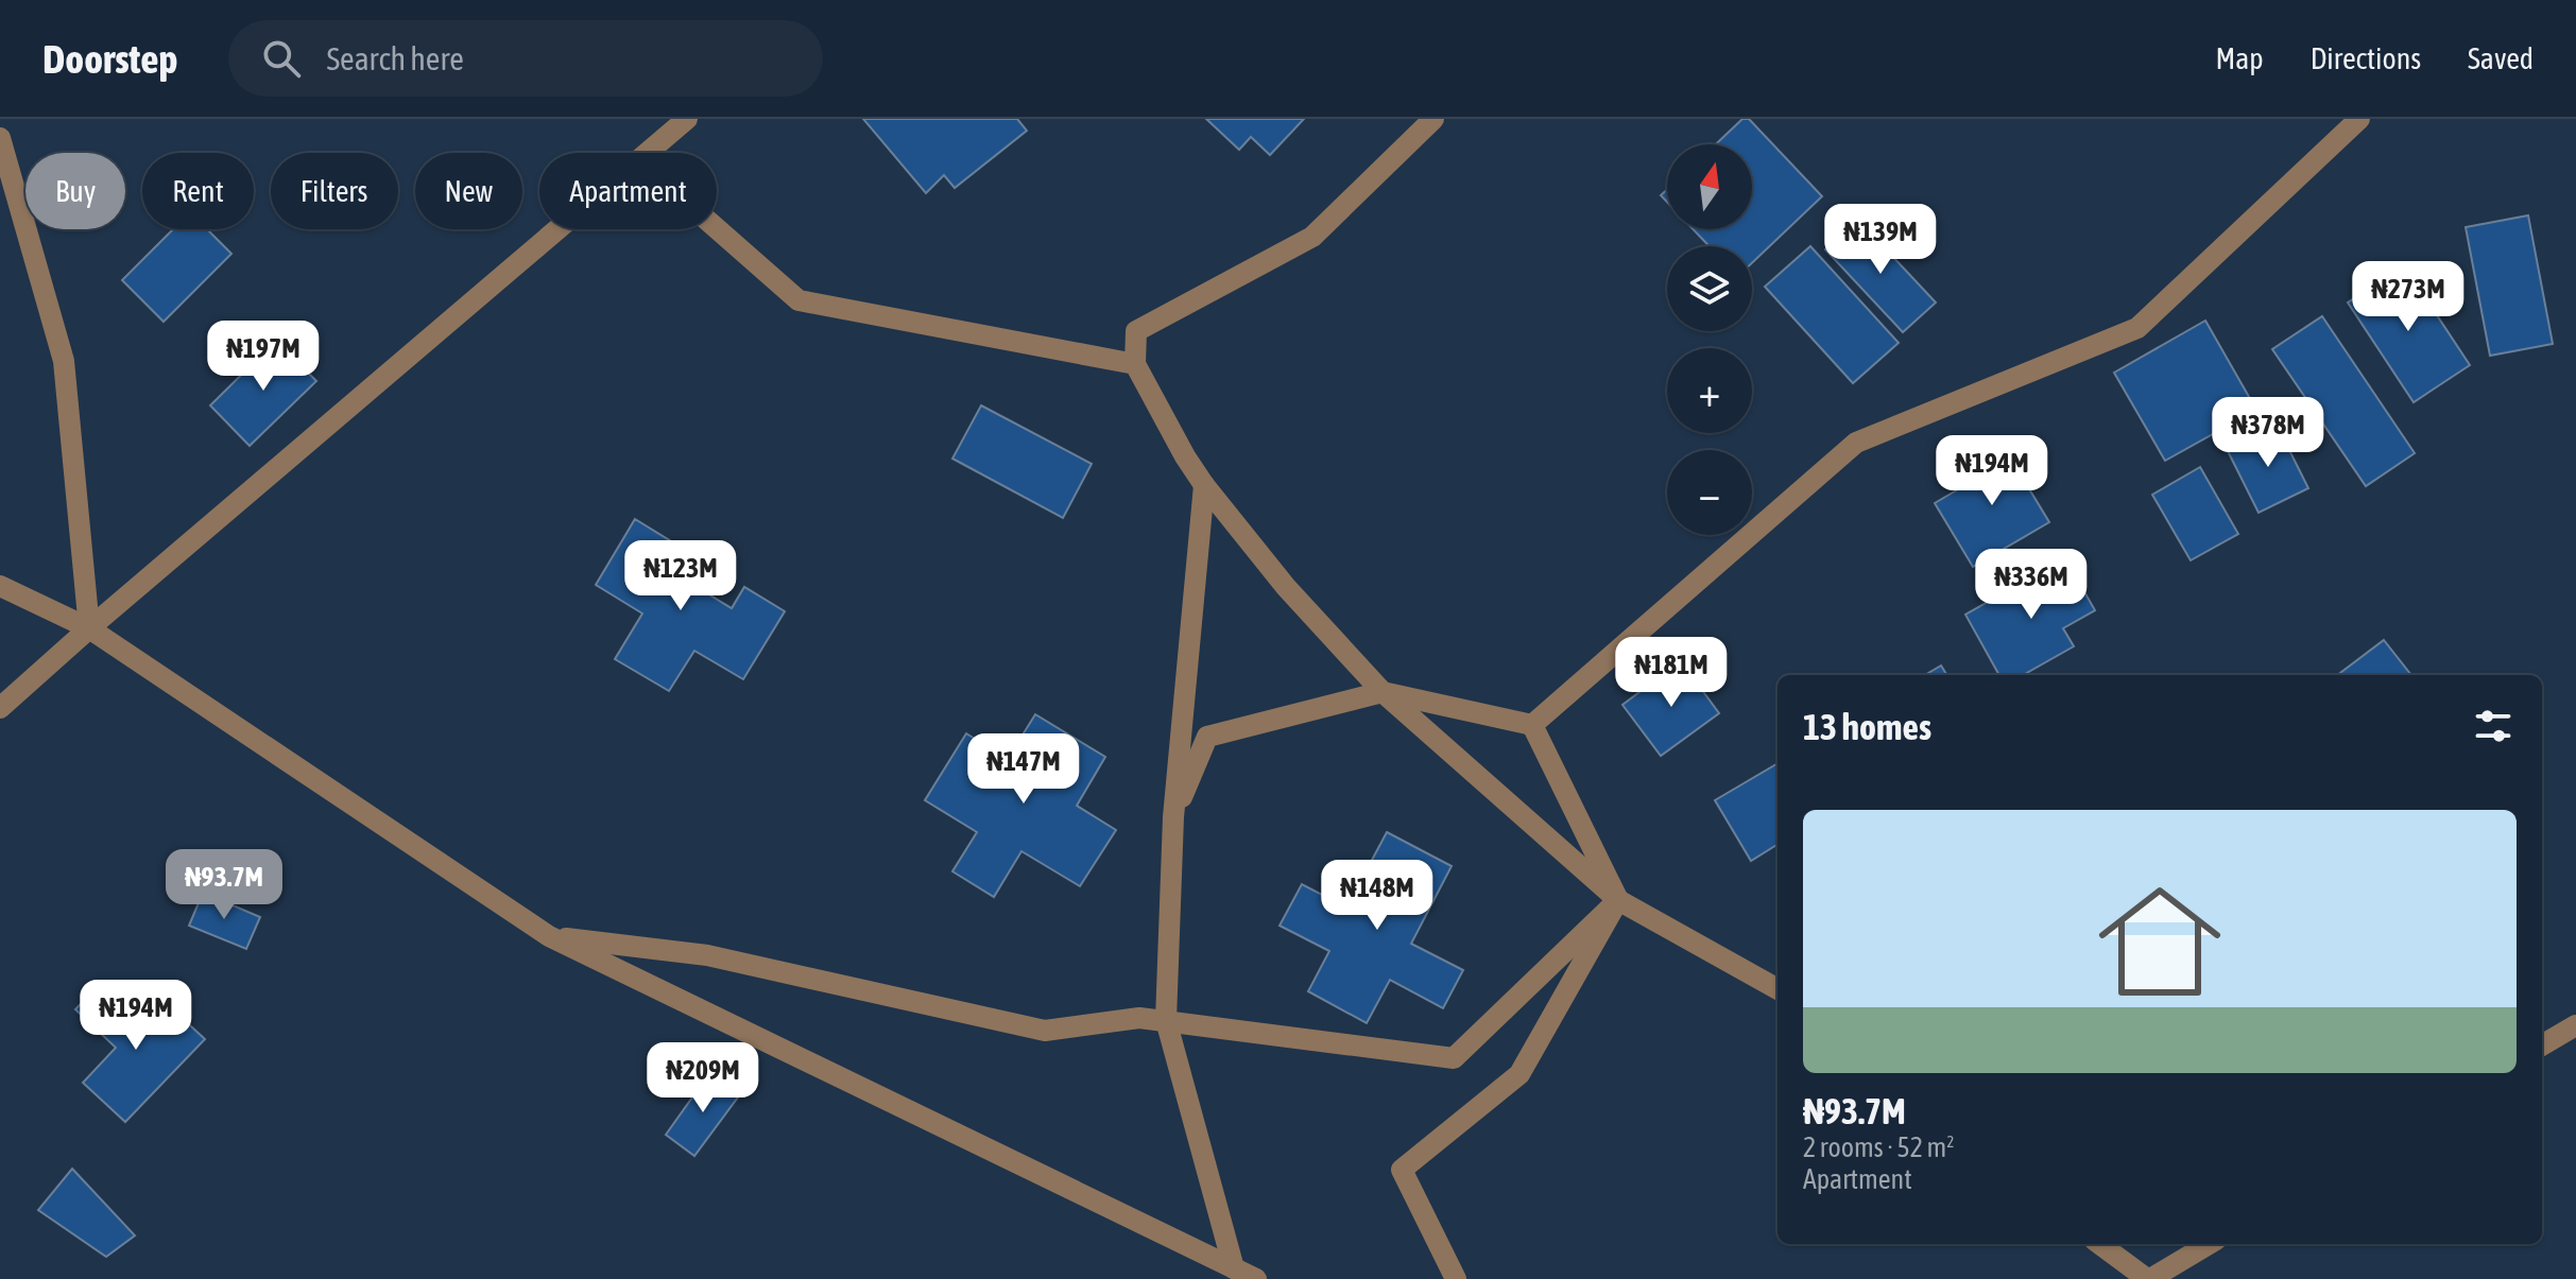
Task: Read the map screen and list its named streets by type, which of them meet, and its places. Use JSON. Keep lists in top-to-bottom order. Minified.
{"north":"top","page":{"header":"Doorstep","search":"Search here","nav":["Map","Directions","Saved"],"map_buttons":["+","−"],"chip":["Buy","Rent","Filters","New","Apartment"],"price":["₦139M","₦273M","₦197M","₦378M","₦194M","₦123M","₦336M","₦181M","₦147M","₦93.7M","₦148M","₦194M","₦209M"],"heading":"13 homes","list":[{"name":"₦93.7M","note":"2 rooms · 52 m² · Apartment"}]}}
